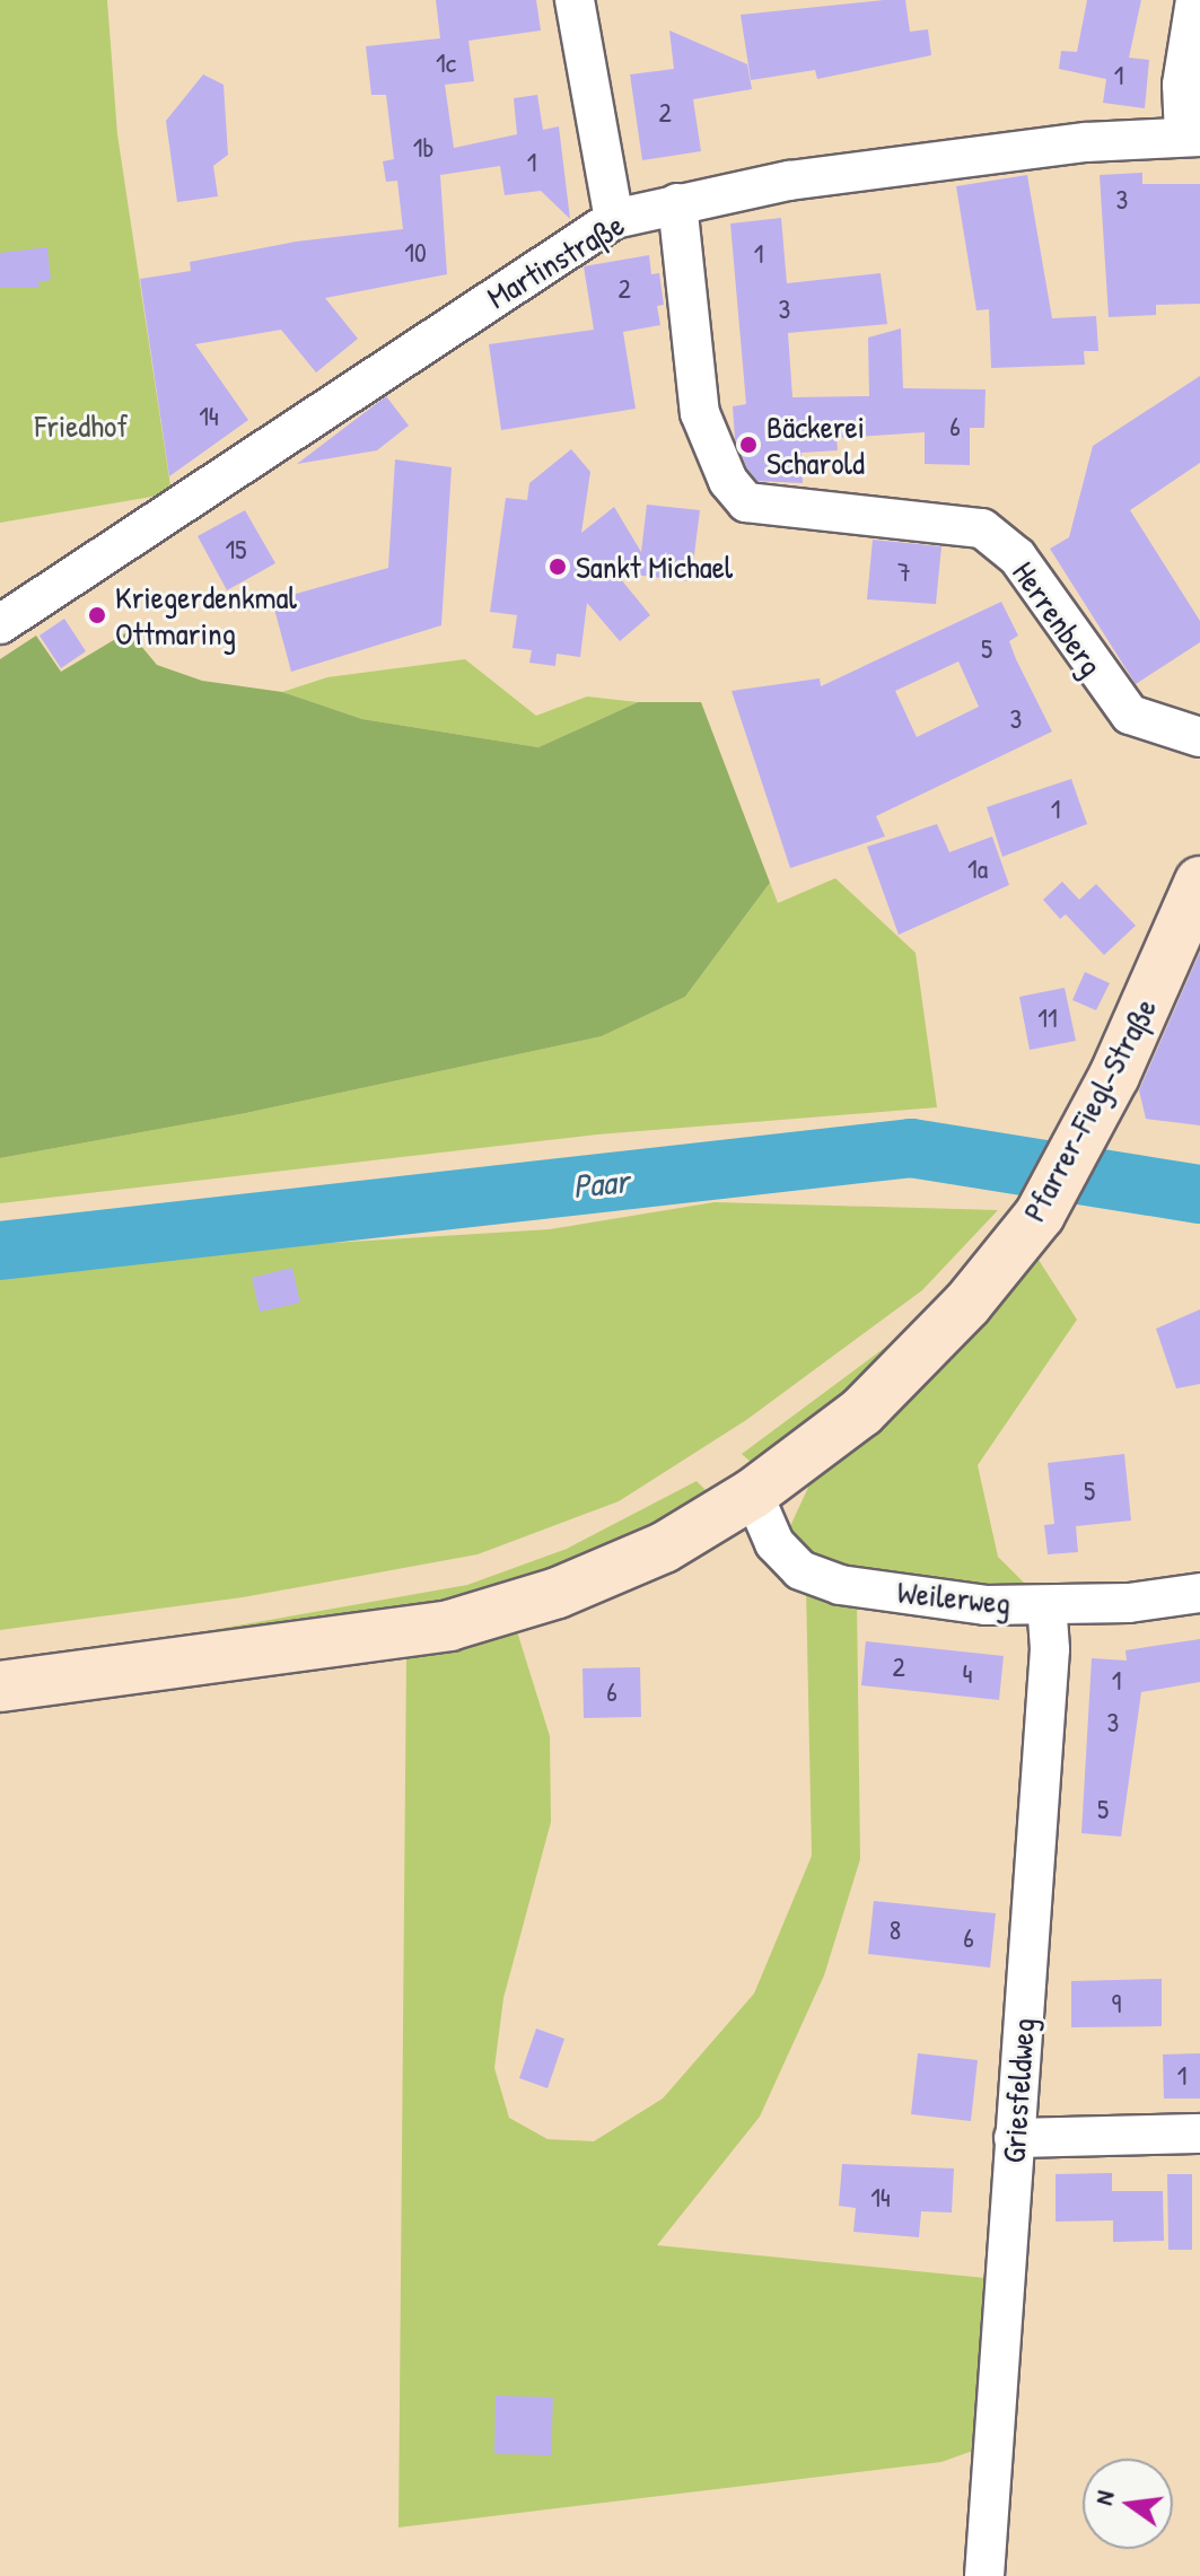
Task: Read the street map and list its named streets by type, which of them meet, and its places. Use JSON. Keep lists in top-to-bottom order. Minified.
{"streets":{"main road":["Pfarrer-Fiegl-Straße"],"street":["Martinstraße","Herrenberg","Weilerweg","Griesfeldweg"]},"crossings":[["Martinstraße","Herrenberg"],["Pfarrer-Fiegl-Straße","Weilerweg"],["Weilerweg","Griesfeldweg"]],"water":["Paar"],"parks":["Friedhof"],"places":["Bäckerei Scharold","Sankt Michael","Kriegerdenkmal Ottmaring"],"house_numbers":["1c","1","2","1b","1","3","10","1","2","3","14","6","15","7","5","3","1","1a","11","5","2","4","1","6","3","5","8","6","9","1","14"],"north":"left"}
